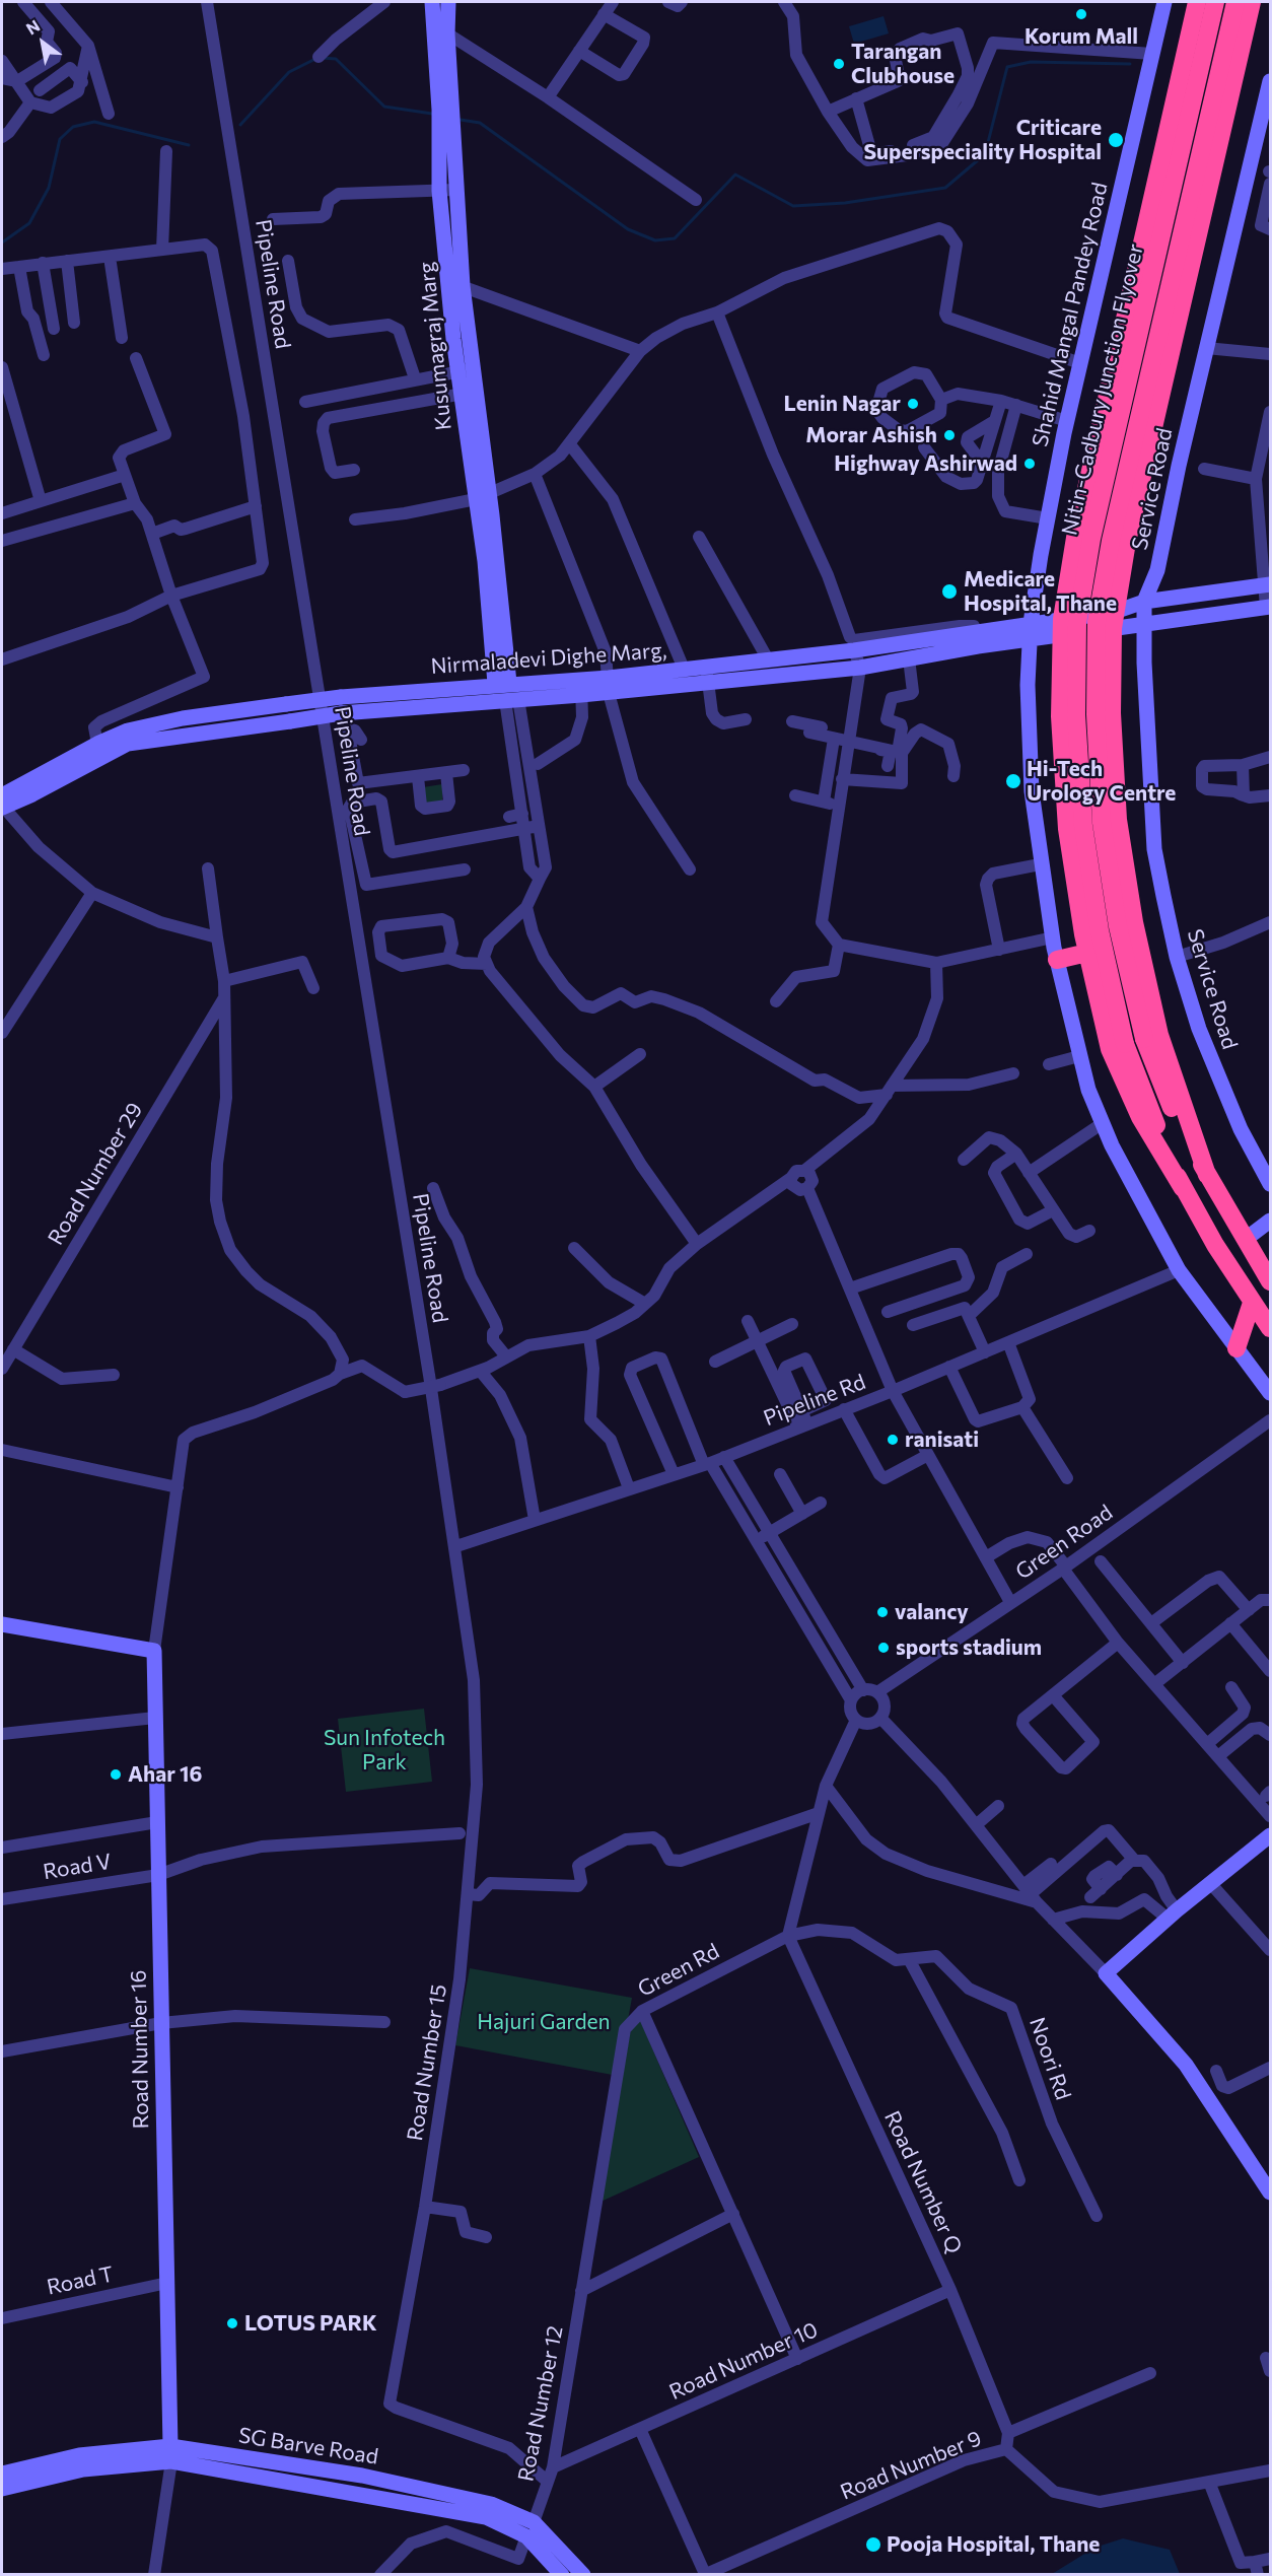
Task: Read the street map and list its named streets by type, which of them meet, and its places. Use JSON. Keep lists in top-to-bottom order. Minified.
{"streets":{"highway":["Nitin-Cadbury Junction Flyover"],"street":["Pipeline Road","Shahid Mangal Pandey Road","Kusumagraj Marg","Service Road","Nirmaladevi Dighe Marg,","Road Number 29","Pipeline Rd","Green Road","Road V","Green Rd","Road Number 16","Noori Rd","Road Number 15","Road Number Q","Road T","Road Number 10","Road Number 12","SG Barve Road","Road Number 9"]},"crossings":[["Pipeline Road","Pipeline Rd"],["Pipeline Road","Road Number 15"],["Shahid Mangal Pandey Road","Nirmaladevi Dighe Marg,"],["Kusumagraj Marg","Nirmaladevi Dighe Marg,"],["Pipeline Rd","Road Number 15"],["Road V","Road Number 16"],["Green Rd","Noori Rd"],["Green Rd","Road Number Q"],["Green Rd","Road Number 12"],["Road Number 16","Road T"],["Road Number 16","SG Barve Road"],["Noori Rd","Road Number Q"],["Road Number 15","Road Number 12"],["Road Number Q","Road Number 10"],["Road Number Q","Road Number 9"],["Road Number 10","Road Number 12"],["Road Number 12","SG Barve Road"]],"parks":["Sun Infotech Park","Hajuri Garden"],"places":["Korum Mall","Tarangan Clubhouse","Criticare Superspeciality Hospital","Lenin Nagar","Morar Ashish","Highway Ashirwad","Medicare Hospital, Thane","Hi-Tech Urology Centre","ranisati","valancy","sports stadium","Ahar 16","LOTUS PARK","Pooja Hospital, Thane"],"north":"top left"}
